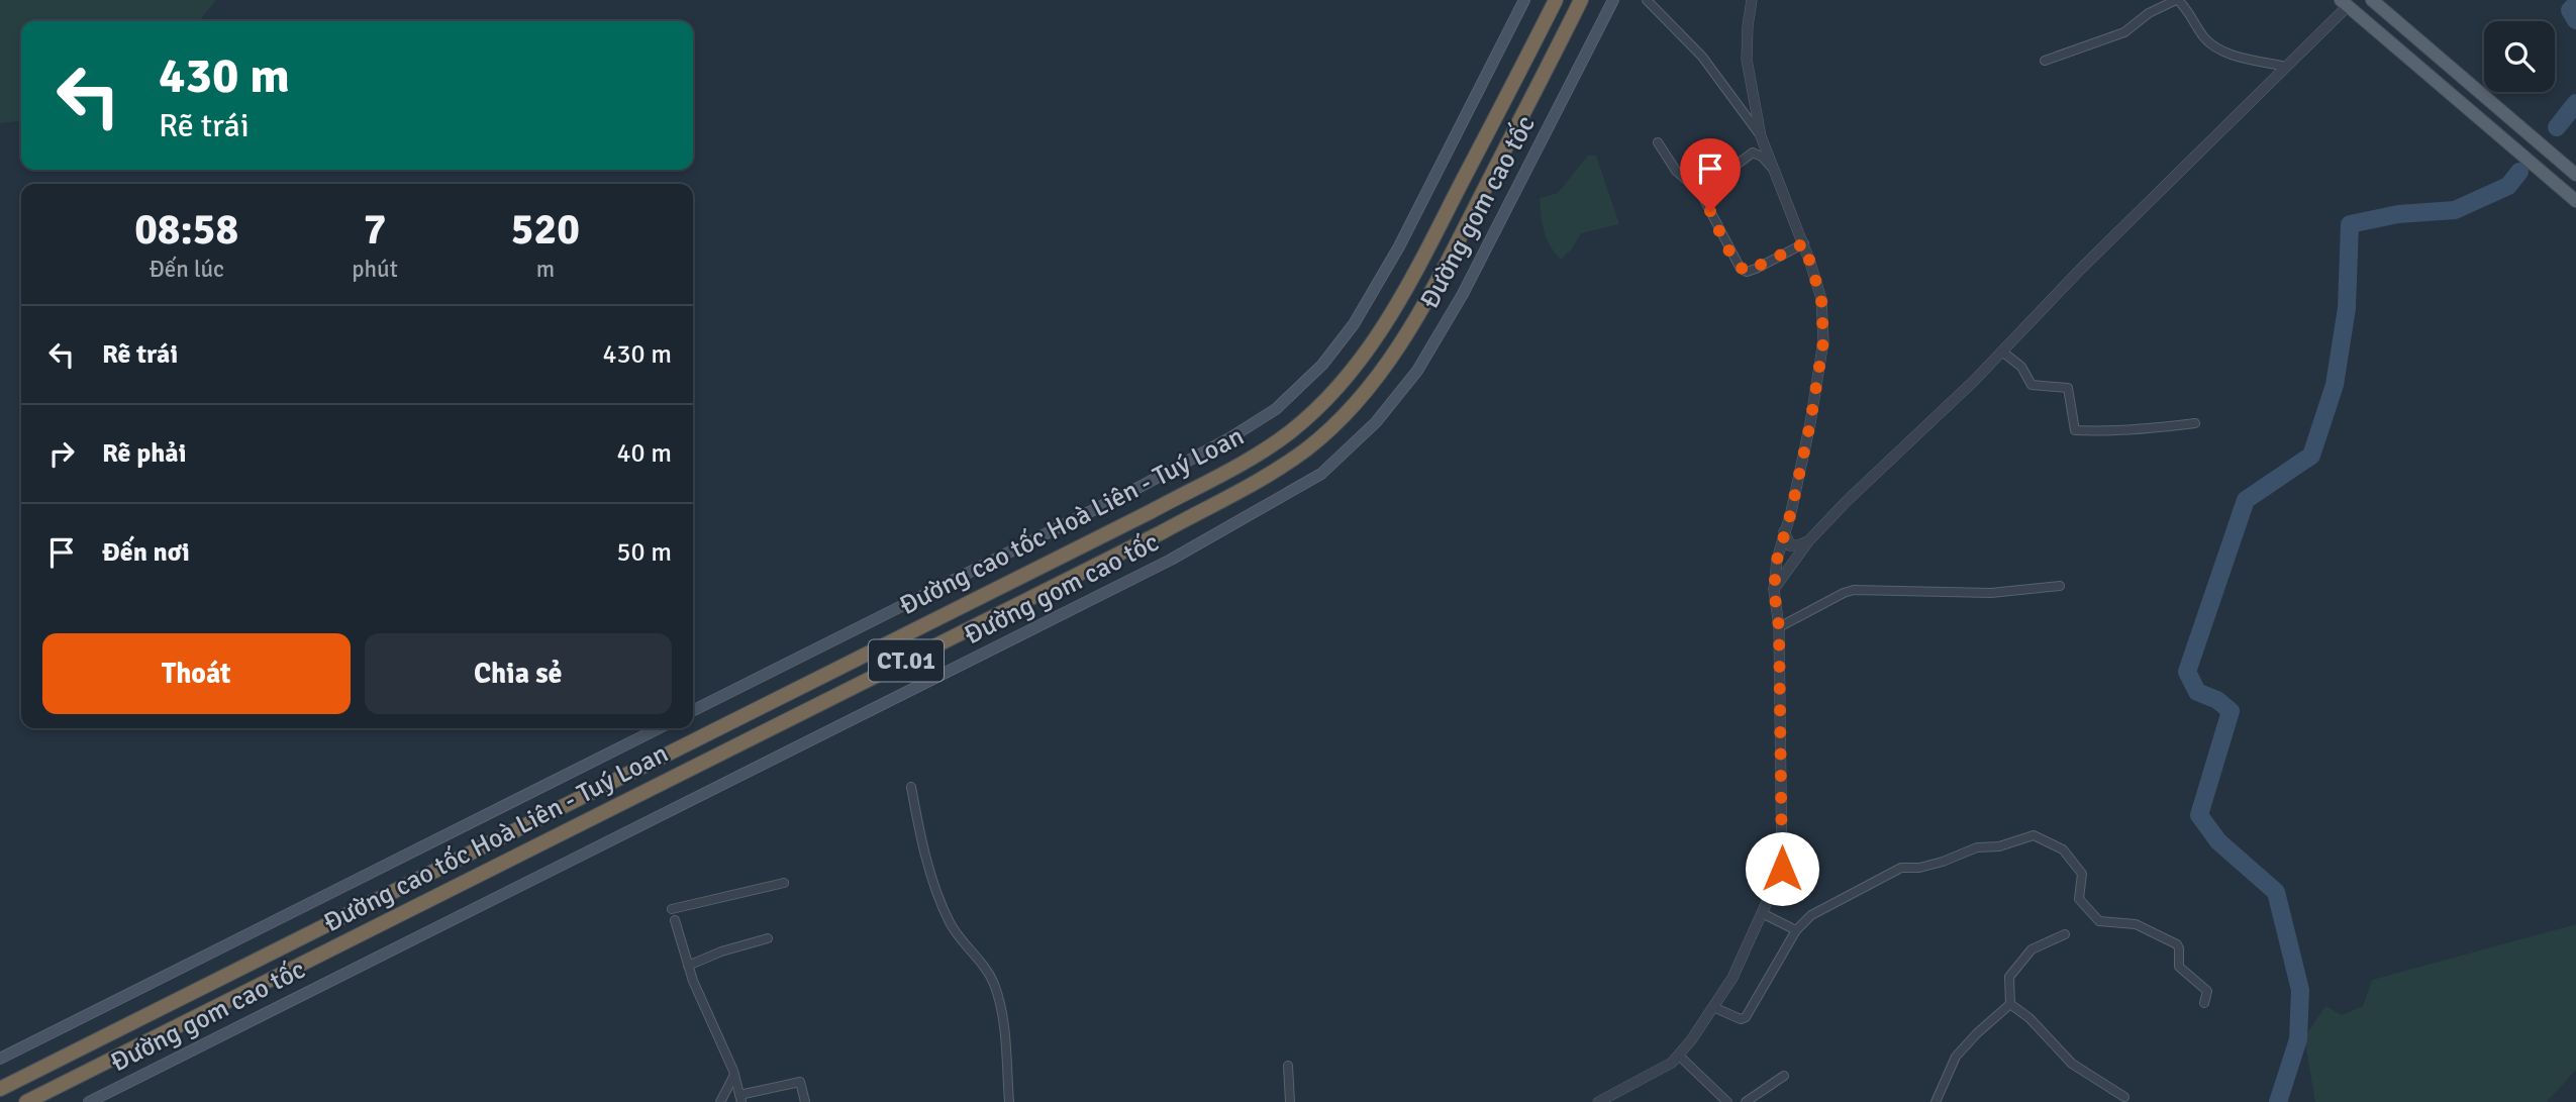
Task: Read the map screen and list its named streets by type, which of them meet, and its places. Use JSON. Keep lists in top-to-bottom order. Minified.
{"streets":{"highway":["Đường cao tốc Hoà Liên - Tuý Loan","CT.01"],"main road":["Đường gom cao tốc"]},"page":{"turn":["430 m","Rẽ trái"],"eta":["08:58","Đến lúc","7","phút","520","m"],"list":[{"name":"Rẽ trái","value":"430 m"},{"name":"Rẽ phải","value":"40 m"},{"name":"Đến nơi","value":"50 m"}],"buttons":["Thoát","Chia sẻ"]}}
